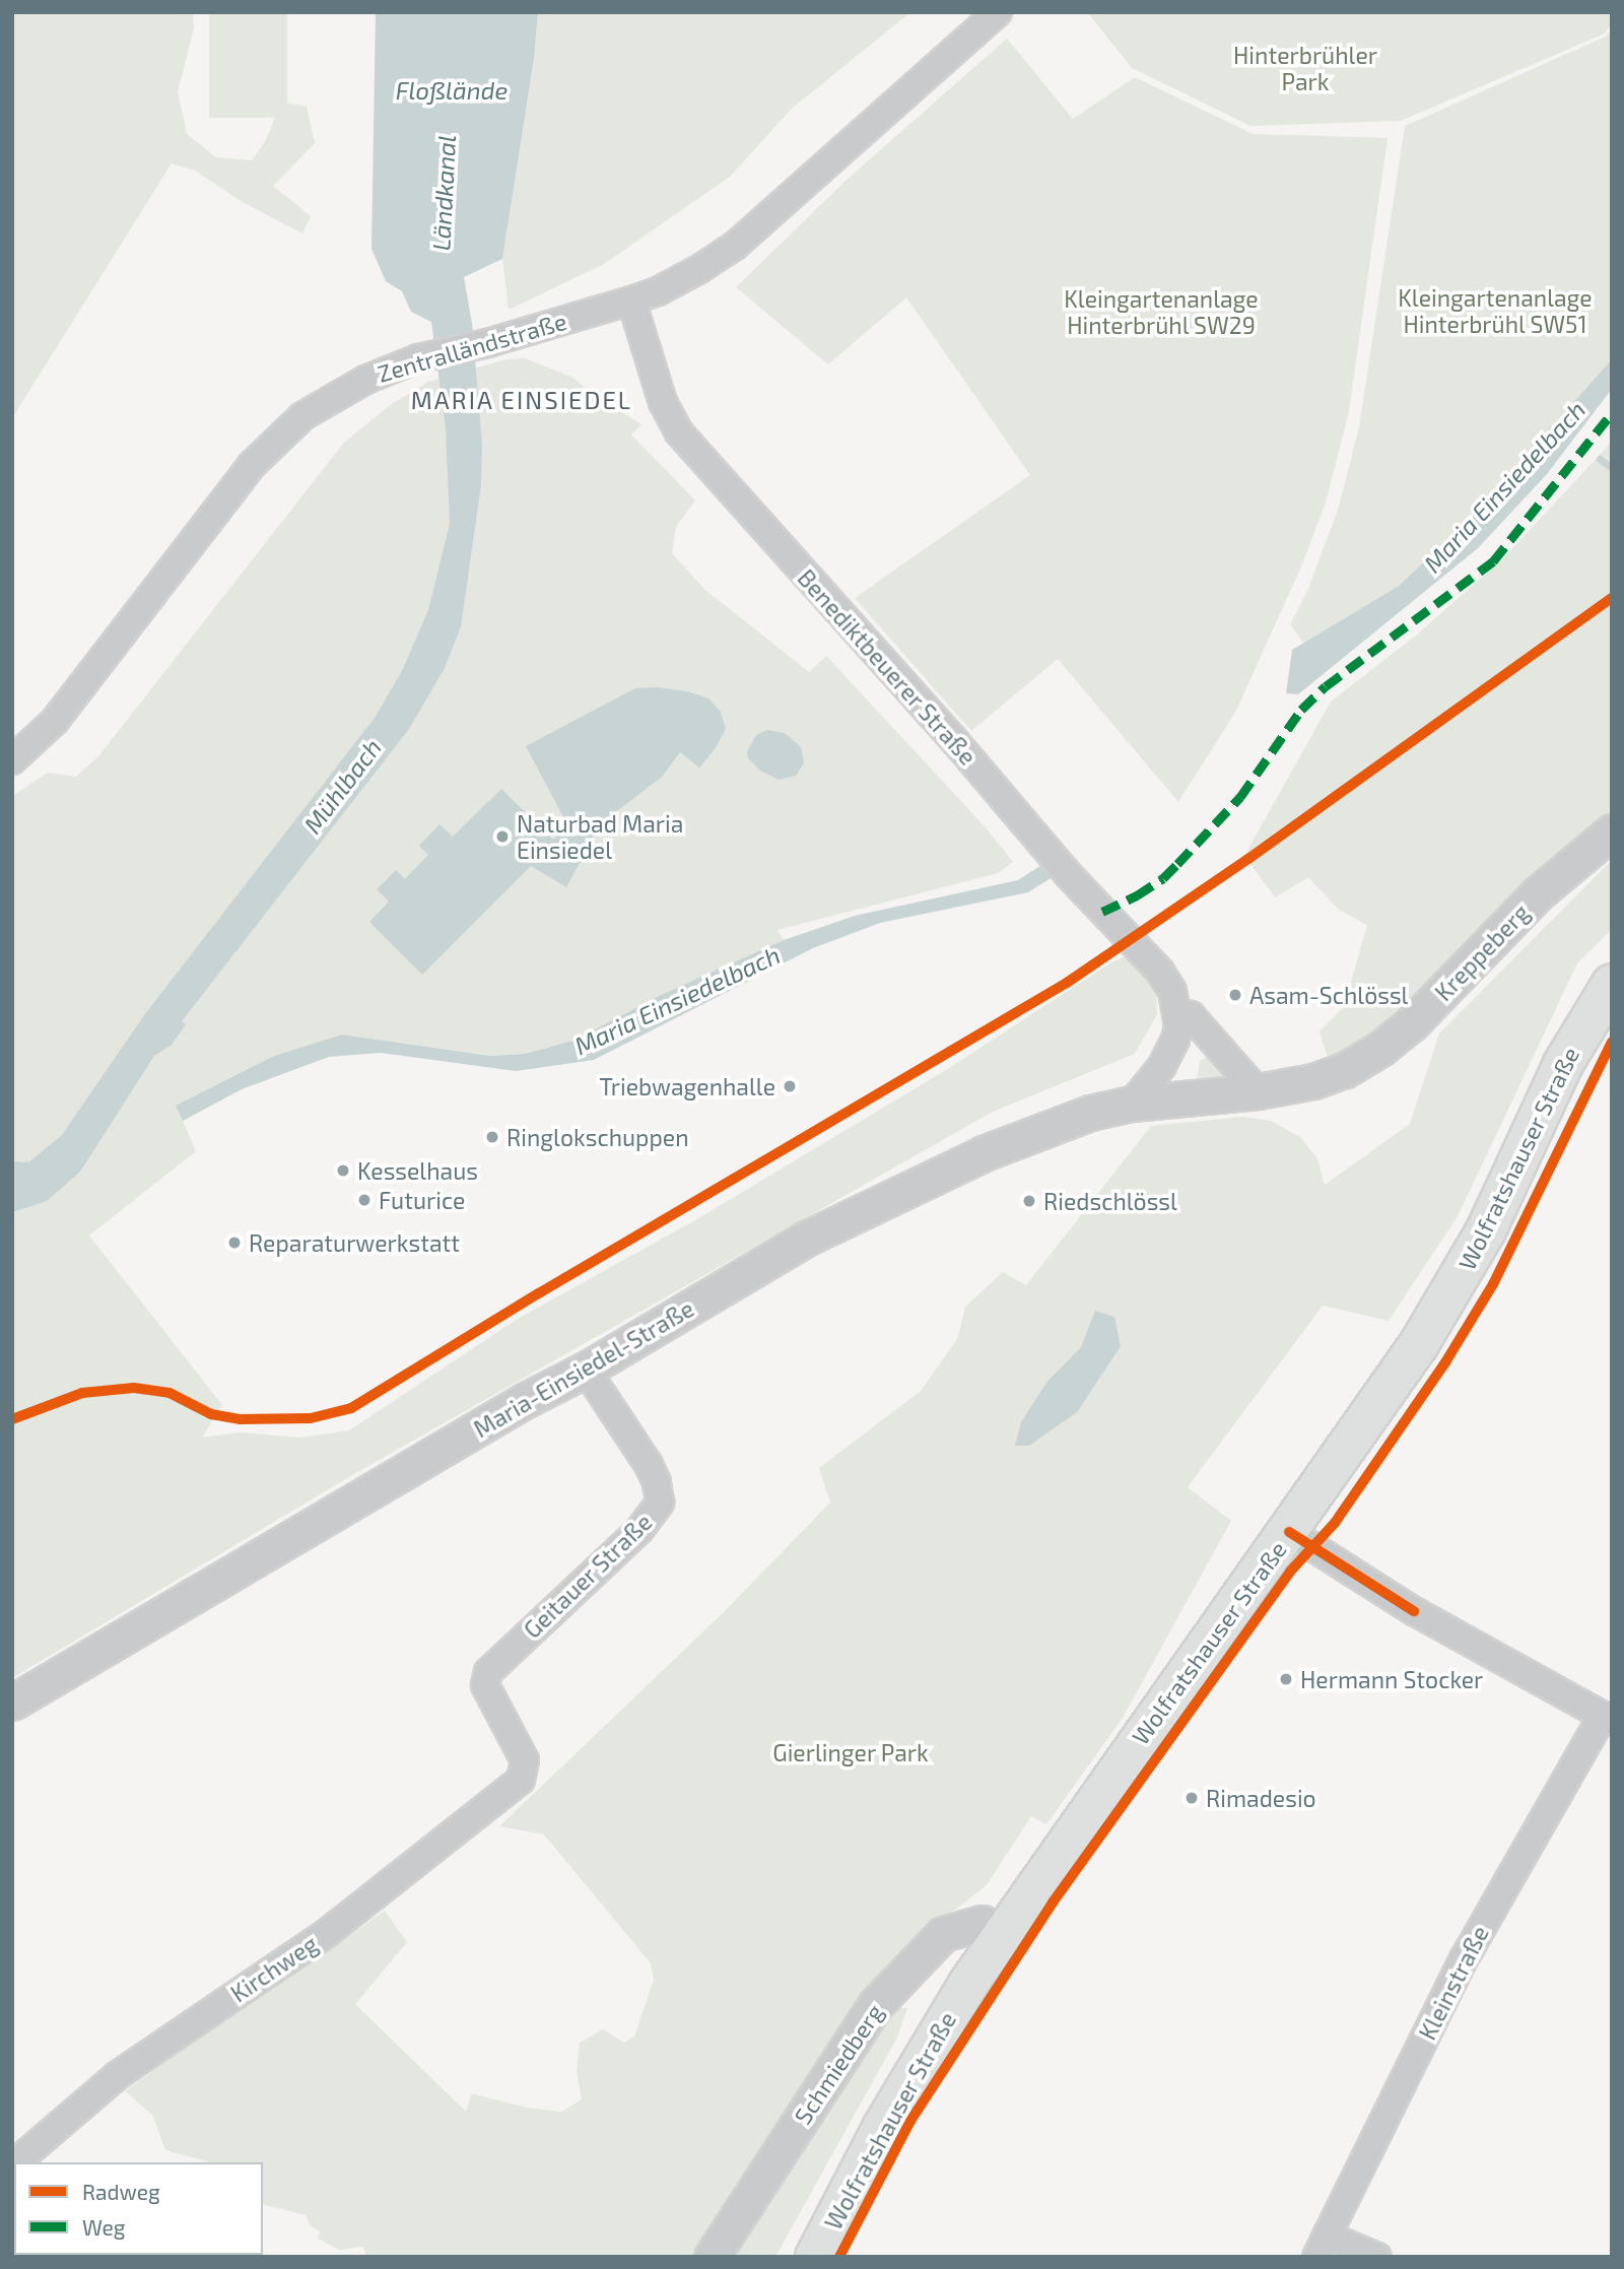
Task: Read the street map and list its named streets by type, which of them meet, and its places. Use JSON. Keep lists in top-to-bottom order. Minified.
{"streets":{"main road":["Wolfratshauser Straße"],"street":["Zentralländstraße","Benediktbeuerer Straße","Kreppeberg","Maria-Einsiedel-Straße","Geitauer Straße","Kirchweg","Kleinstraße","Schmiedberg"]},"crossings":[["Zentralländstraße","Benediktbeuerer Straße"],["Benediktbeuerer Straße","Maria-Einsiedel-Straße"],["Kreppeberg","Maria-Einsiedel-Straße"],["Wolfratshauser Straße","Schmiedberg"],["Maria-Einsiedel-Straße","Geitauer Straße"],["Geitauer Straße","Kirchweg"]],"districts":["MARIA EINSIEDEL"],"water":["Floßlände","Ländkanal","Maria Einsiedelbach","Mühlbach"],"parks":["Hinterbrühler Park","Kleingartenanlage Hinterbrühl SW51","Kleingartenanlage Hinterbrühl SW29","Gierlinger Park"],"places":["Naturbad Maria Einsiedel","Asam-Schlössl","Triebwagenhalle","Ringlokschuppen","Kesselhaus","Futurice","Riedschlössl","Reparaturwerkstatt","Hermann Stocker","Rimadesio"],"legend":["Radweg","Weg"]}
